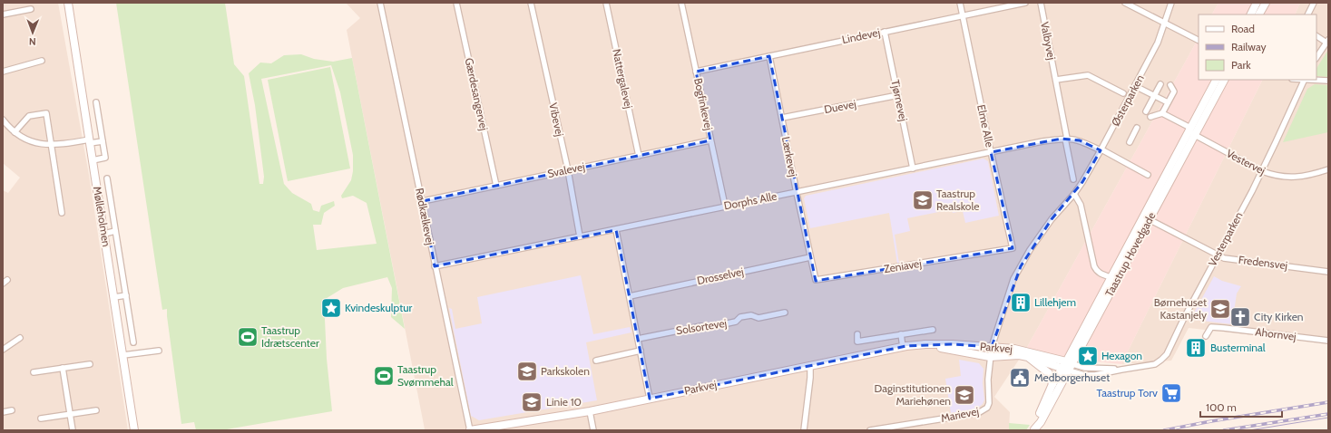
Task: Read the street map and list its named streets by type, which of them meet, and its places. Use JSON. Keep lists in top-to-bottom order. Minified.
{"streets":{"street":["Lindevej","Valbyvej","Nattergalevej","Gærdesangervej","Tjørnevej","Østerparken","Bogfinkevej","Duevej","Vibevej","Elme Alle","Lærkevej","Vestervej","Svalevej","Dorphs Alle","Mølleholmen","Rødkælkevej","Vesterparken","Taastrup Hovedgade","Fredensvej","Zeniavej","Drosselvej","Solsortevej","Ahornvej","Parkvej","Marievej"]},"crossings":[["Lindevej","Tjørnevej"],["Lindevej","Bogfinkevej"],["Lindevej","Elme Alle"],["Lindevej","Lærkevej"],["Valbyvej","Dorphs Alle"],["Nattergalevej","Svalevej"],["Gærdesangervej","Svalevej"],["Tjørnevej","Duevej"],["Tjørnevej","Dorphs Alle"],["Østerparken","Dorphs Alle"],["Østerparken","Parkvej"],["Østerparken","Marievej"],["Bogfinkevej","Svalevej"],["Bogfinkevej","Dorphs Alle"],["Duevej","Lærkevej"],["Vibevej","Svalevej"],["Vibevej","Dorphs Alle"],["Elme Alle","Dorphs Alle"],["Elme Alle","Zeniavej"],["Lærkevej","Dorphs Alle"],["Lærkevej","Zeniavej"],["Lærkevej","Drosselvej"],["Vestervej","Vesterparken"],["Vestervej","Taastrup Hovedgade"],["Svalevej","Rødkælkevej"],["Dorphs Alle","Rødkælkevej"],["Rødkælkevej","Parkvej"],["Vesterparken","Taastrup Hovedgade"],["Vesterparken","Fredensvej"],["Vesterparken","Parkvej"],["Taastrup Hovedgade","Fredensvej"],["Taastrup Hovedgade","Parkvej"],["Zeniavej","Drosselvej"],["Parkvej","Marievej"]],"places":{"school or university":["Taastrup Realskole","Børnehuset Kastanjely","Parkskolen","Daginstitutionen Mariehønen","Linie 10"],"building":["Lillehjem","Busterminal"],"place":["Kvindeskulptur","Hexagon"],"church":["City Kirken"],"sports":["Taastrup Idrætscenter","Taastrup Svømmehal"],"public building":["Medborgerhuset"],"supermarket":["Taastrup Torv"]},"legend":["Road","Railway","Park"],"scale_bar":"100 m","north":"bottom"}
